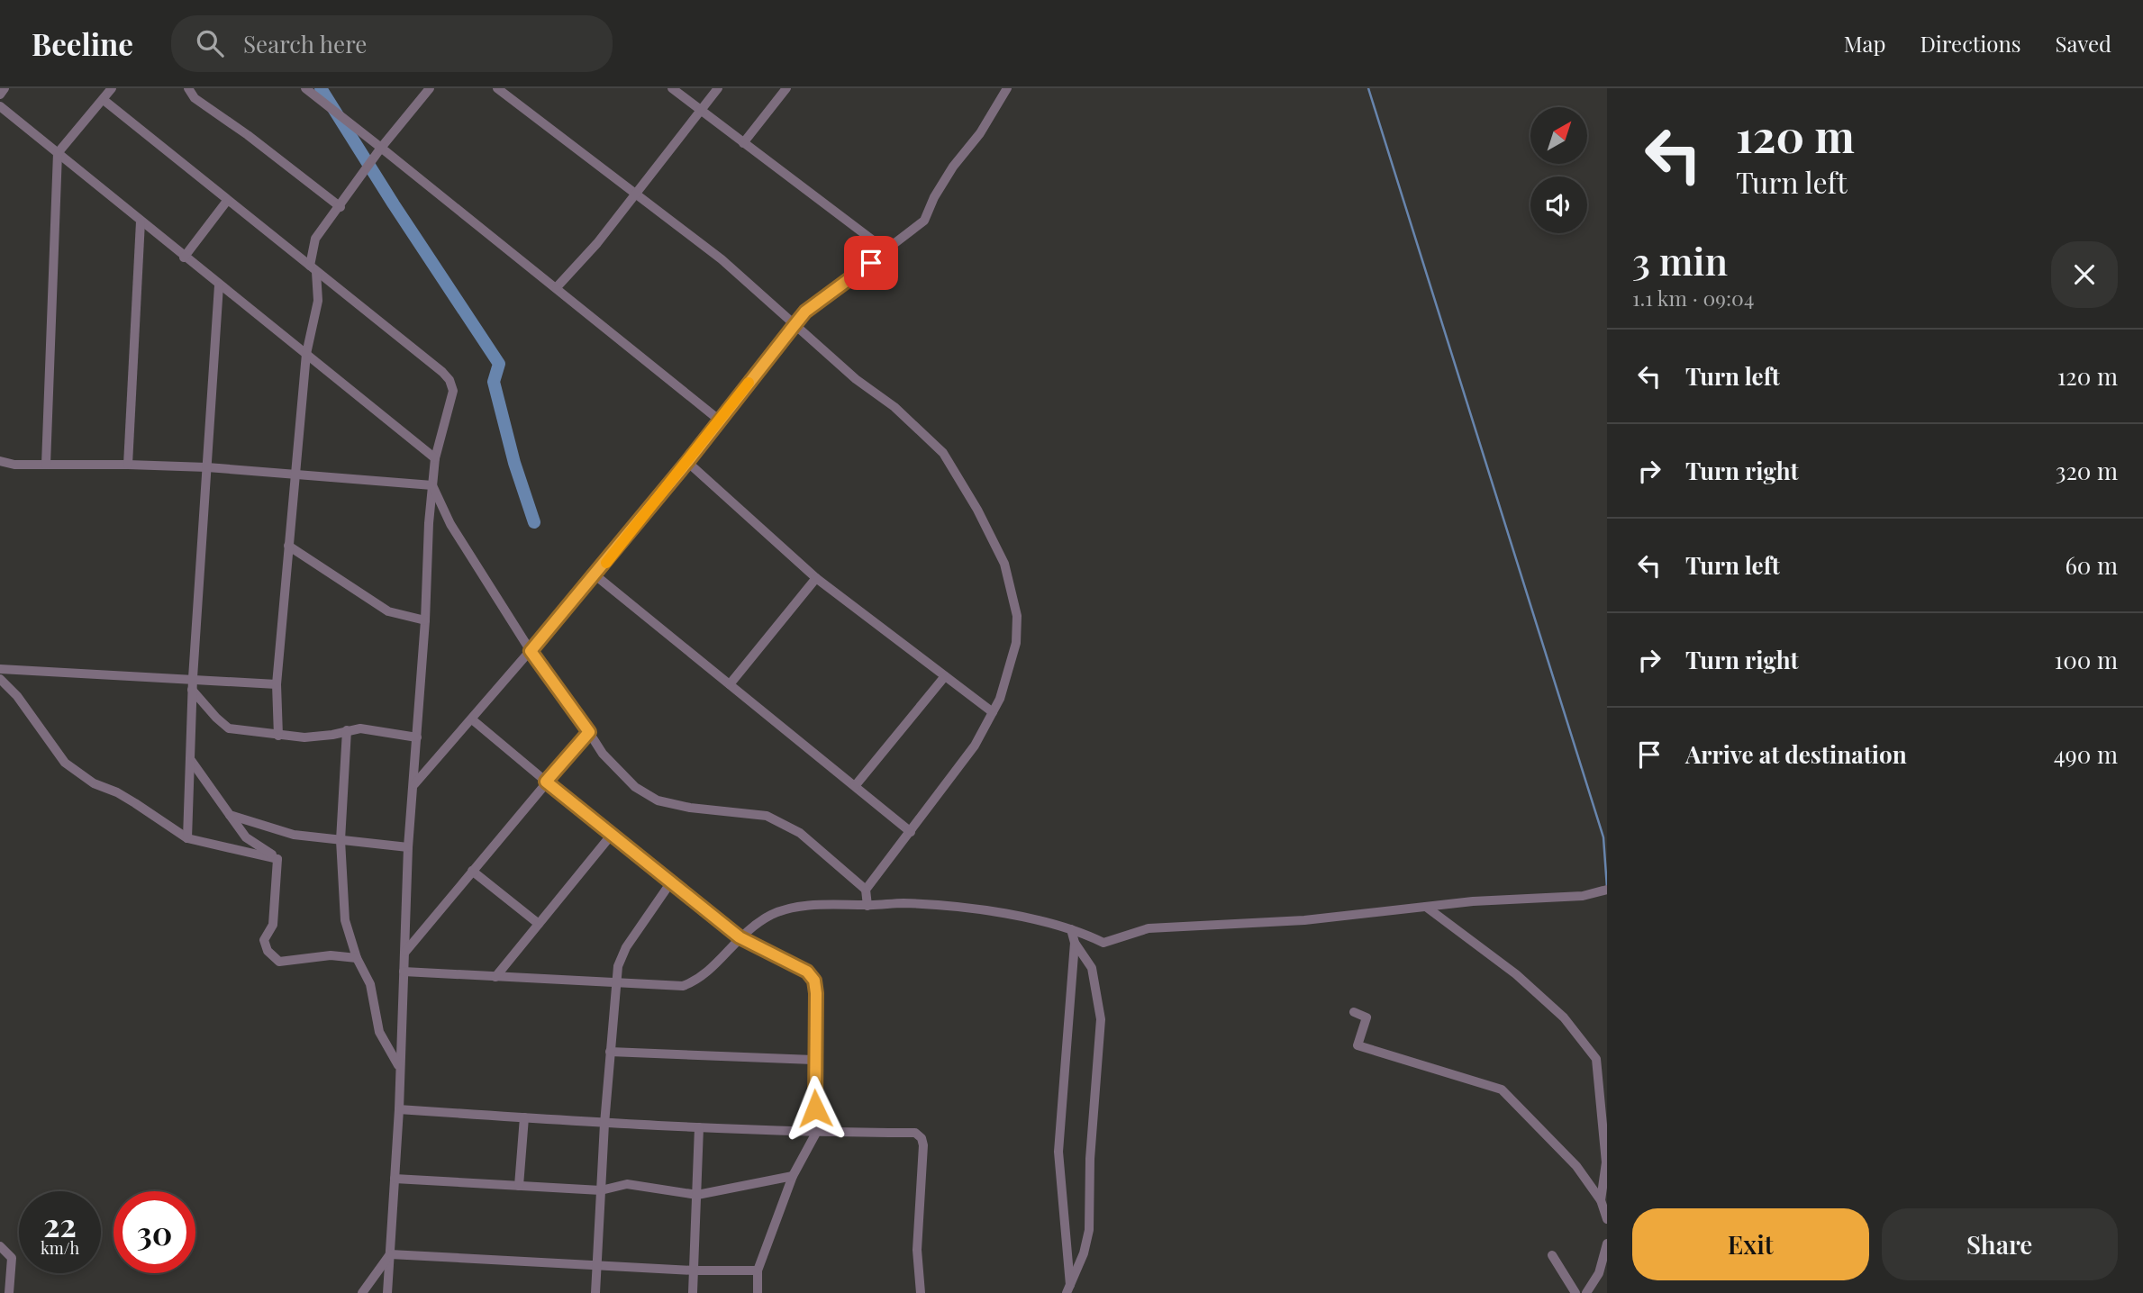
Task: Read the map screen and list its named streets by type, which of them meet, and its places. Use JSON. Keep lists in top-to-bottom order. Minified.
{"north":"top right","page":{"header":"Beeline","search":"Search here","nav":["Map","Directions","Saved"],"turn":["120 m","Turn left"],"heading":["3 min","1.1 km · 09:04"],"list":[{"name":"Turn left","value":"120 m"},{"name":"Turn right","value":"320 m"},{"name":"Turn left","value":"60 m"},{"name":"Turn right","value":"100 m"},{"name":"Arrive at destination","value":"490 m"}],"speed":"22 km/h","limit":"30","buttons":["Exit","Share"]}}
